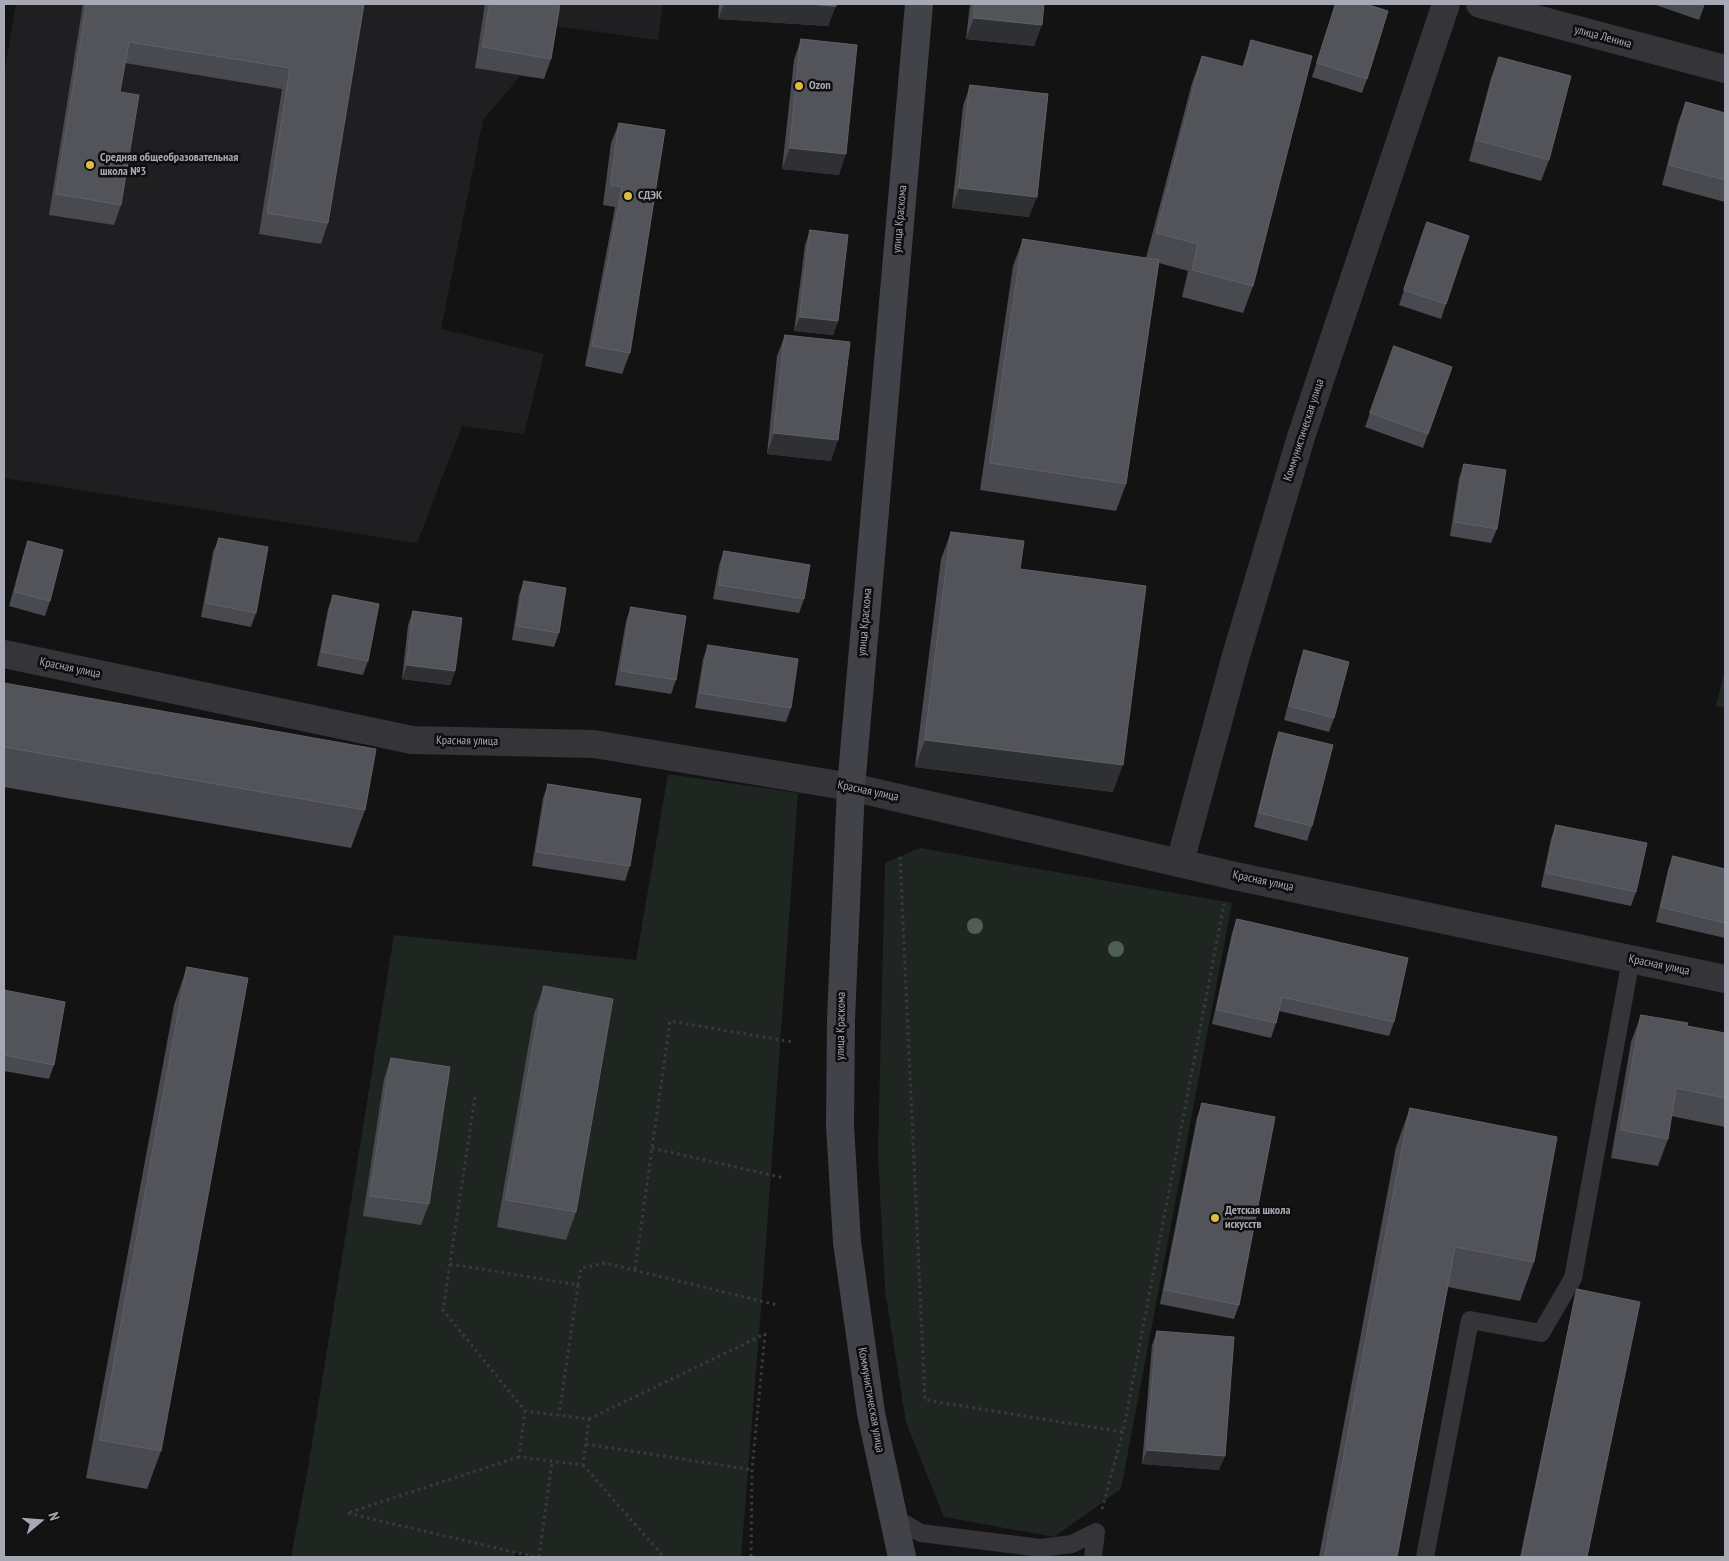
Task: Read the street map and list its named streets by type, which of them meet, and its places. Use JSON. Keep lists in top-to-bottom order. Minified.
{"streets":{"main road":["улица Краскома","Коммунистическая улица"],"street":["улица Ленина","Красная улица"]},"crossings":[["улица Краскома","Коммунистическая улица"],["улица Краскома","Красная улица"],["Коммунистическая улица","Красная улица"]],"places":["Ozon","Средняя общеобразовательная школа №3","СДЭК","Детская школа искусств"],"north":"right"}
